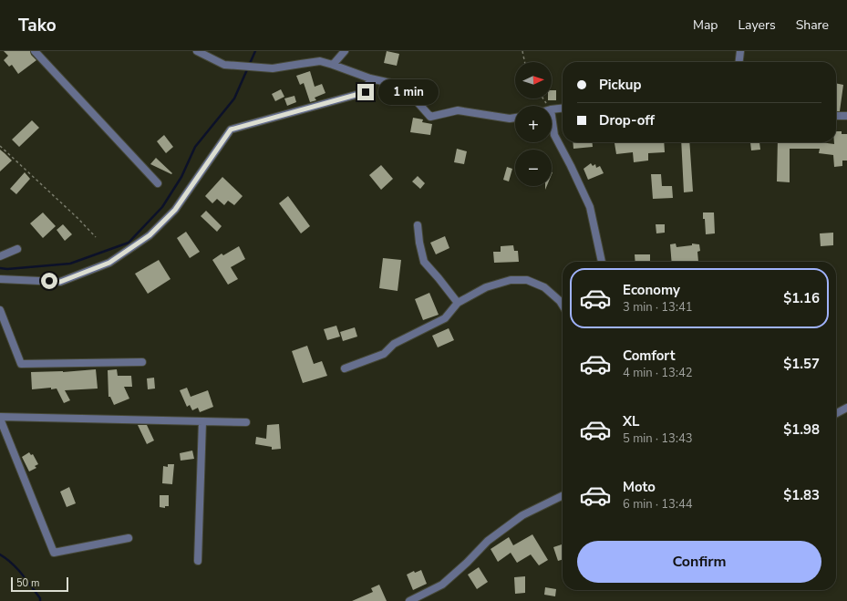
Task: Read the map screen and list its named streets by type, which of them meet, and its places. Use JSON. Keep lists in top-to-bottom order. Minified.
{"scale_bar":"50 m","north":"right","page":{"header":"Tako","nav":["Map","Layers","Share"],"map_buttons":["+","−"],"banner":["Pickup","Drop-off"],"bubble":"1 min","list":[{"name":"Economy","note":"3 min · 13:41","value":"$1.16"},{"name":"Comfort","note":"4 min · 13:42","value":"$1.57"},{"name":"XL","note":"5 min · 13:43","value":"$1.98"},{"name":"Moto","note":"6 min · 13:44","value":"$1.83"}],"buttons":"Confirm","scale":"50 m"}}
